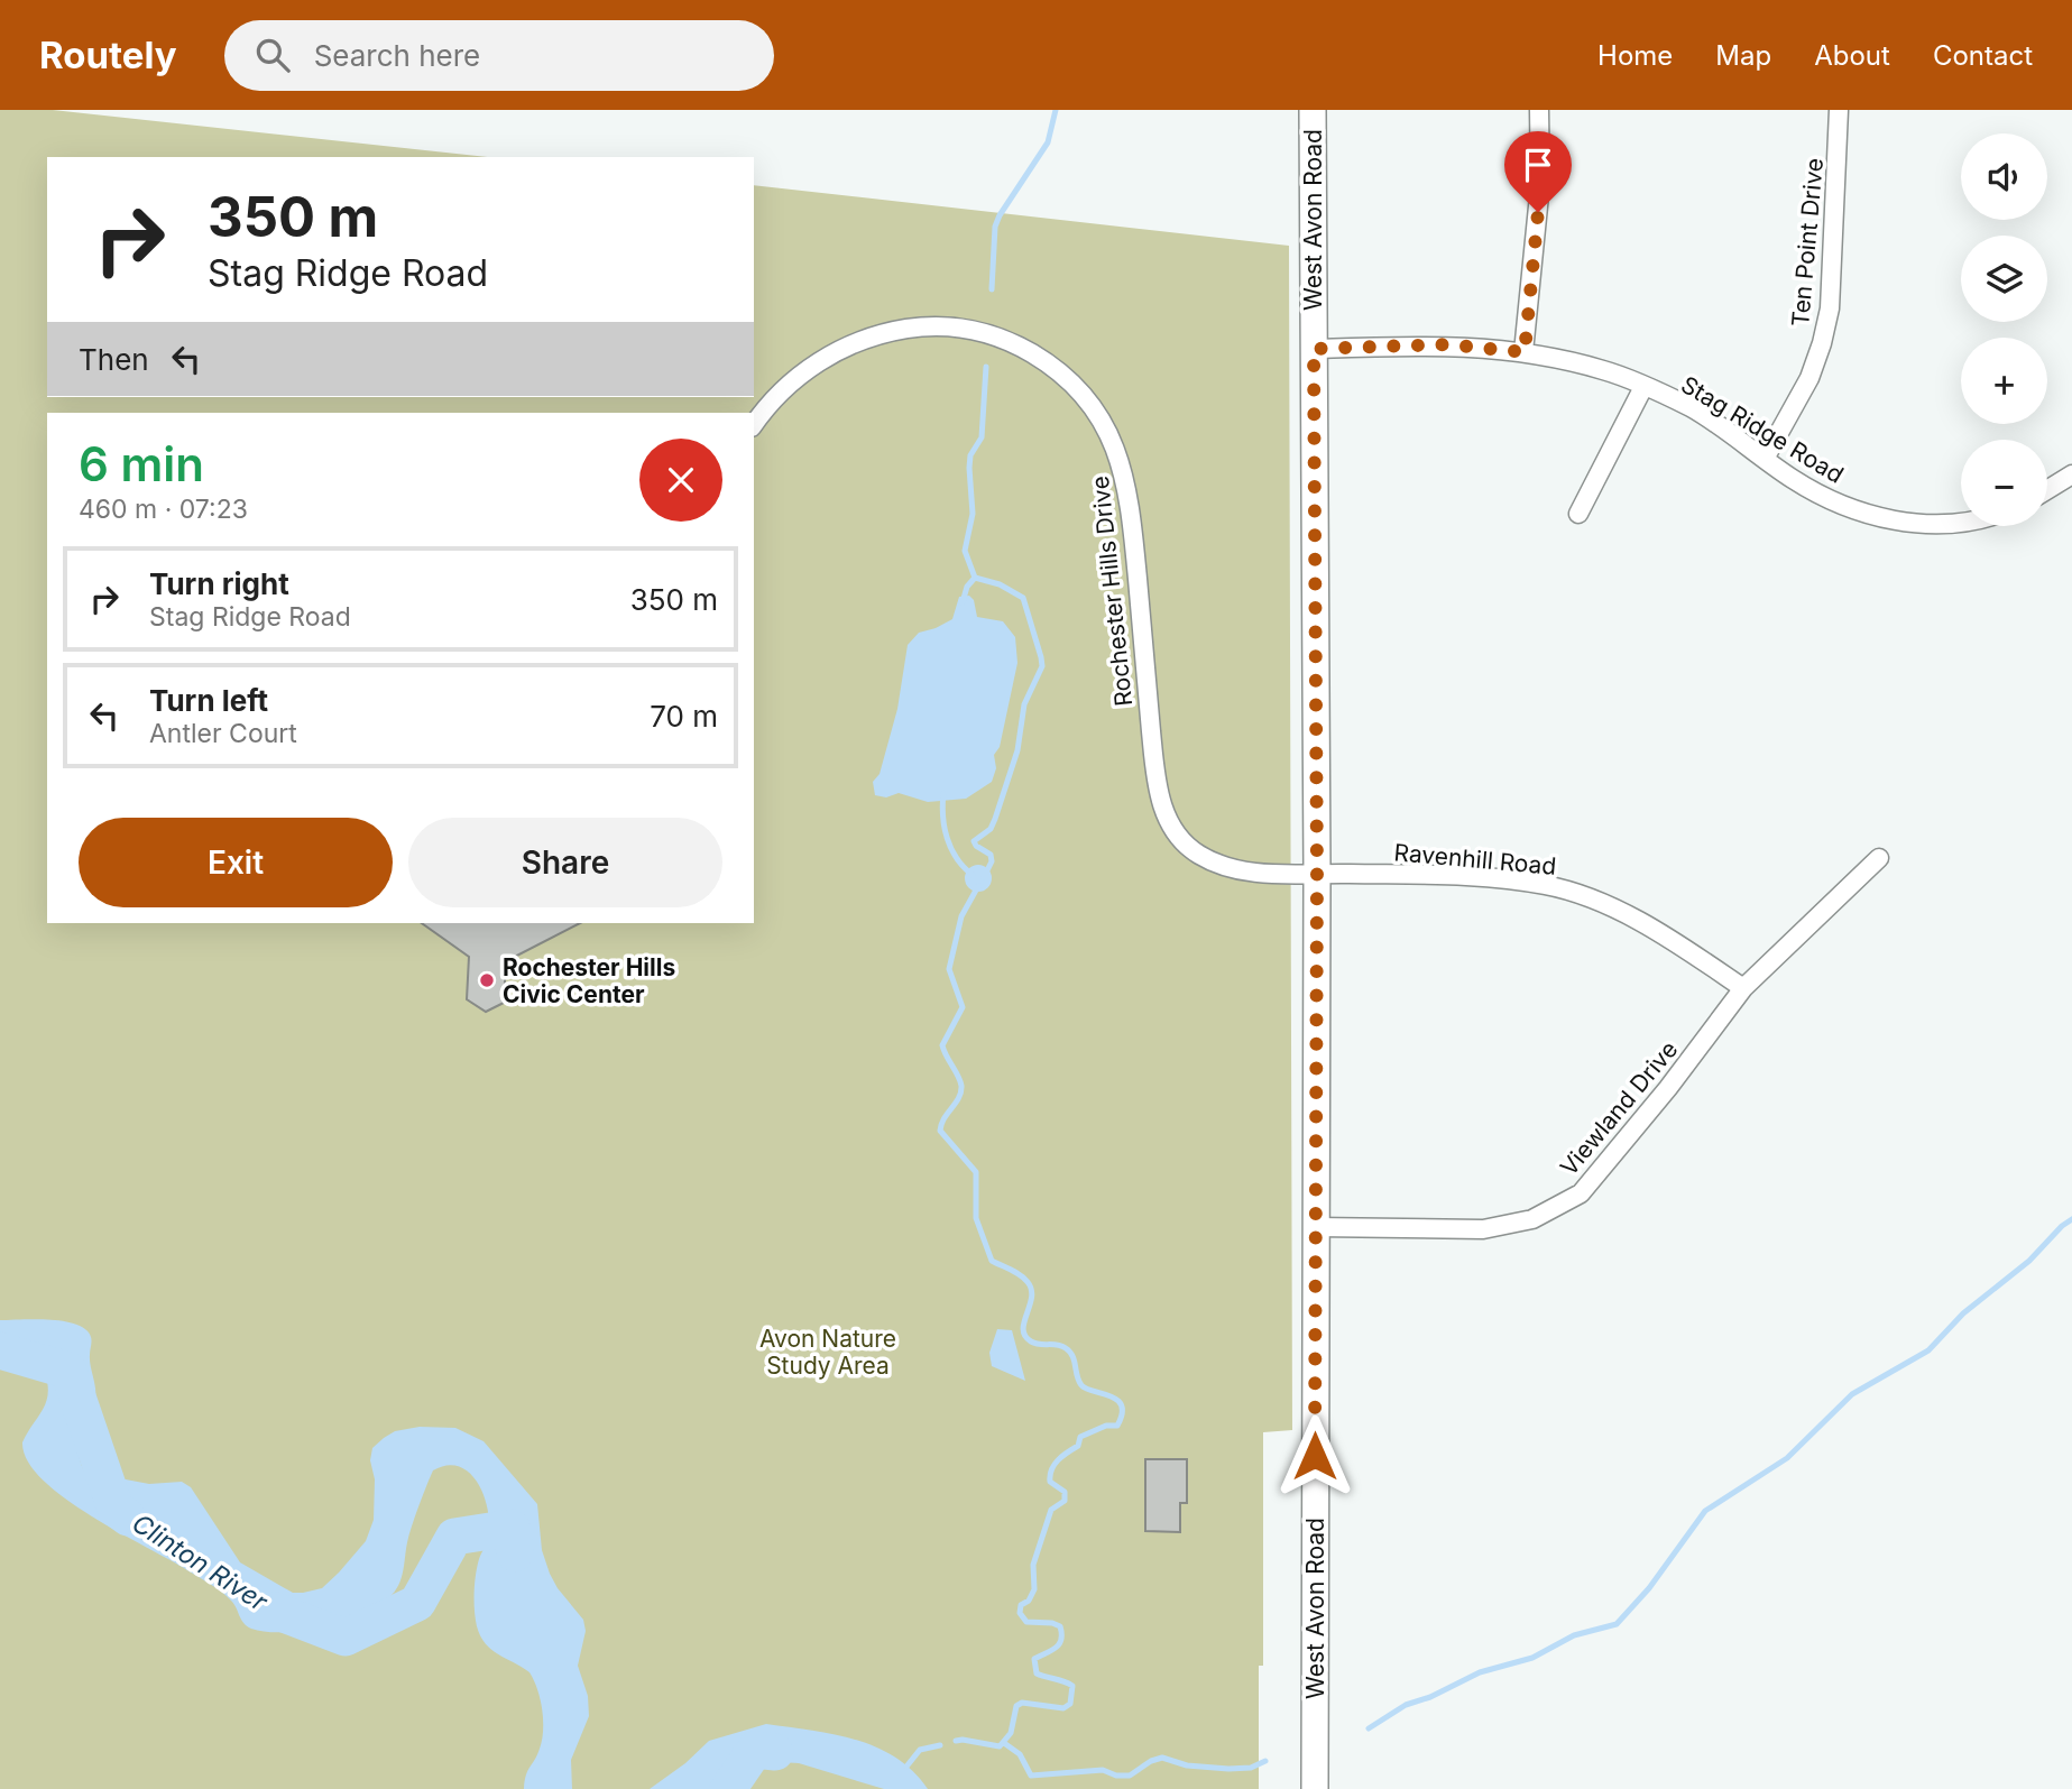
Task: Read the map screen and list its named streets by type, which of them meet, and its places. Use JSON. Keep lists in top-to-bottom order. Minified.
{"streets":{"street":["West Avon Road","Ten Point Drive","Stag Ridge Road","Rochester Hills Drive","Ravenhill Road","Viewland Drive"]},"crossings":[["West Avon Road","Stag Ridge Road"],["West Avon Road","Rochester Hills Drive"],["West Avon Road","Ravenhill Road"],["West Avon Road","Viewland Drive"],["Ten Point Drive","Stag Ridge Road"],["Rochester Hills Drive","Ravenhill Road"],["Ravenhill Road","Viewland Drive"]],"water":["Clinton River"],"parks":["Avon Nature Study Area"],"places":["Rochester Hills Civic Center"],"page":{"header":"Routely","search":"Search here","nav":["Home","Map","About","Contact"],"map_buttons":["+","−"],"turn":["350 m","Stag Ridge Road"],"then":"Then","heading":["6 min","460 m · 07:23"],"list":[{"name":"Turn right","note":"Stag Ridge Road","value":"350 m"},{"name":"Turn left","note":"Antler Court","value":"70 m"}],"buttons":["Exit","Share"]}}
